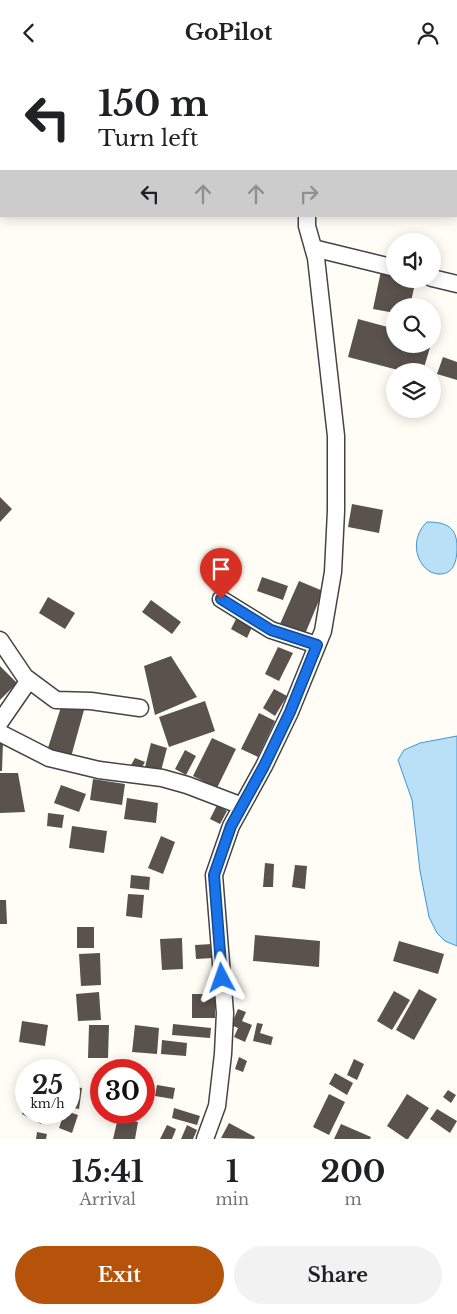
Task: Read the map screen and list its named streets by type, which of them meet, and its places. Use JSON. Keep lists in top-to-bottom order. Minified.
{"page":{"header":"GoPilot","turn":["150 m","Turn left"],"speed":"25 km/h","limit":"30","eta":["15:41","Arrival","1","min","200","m"],"buttons":["Exit","Share"]}}
